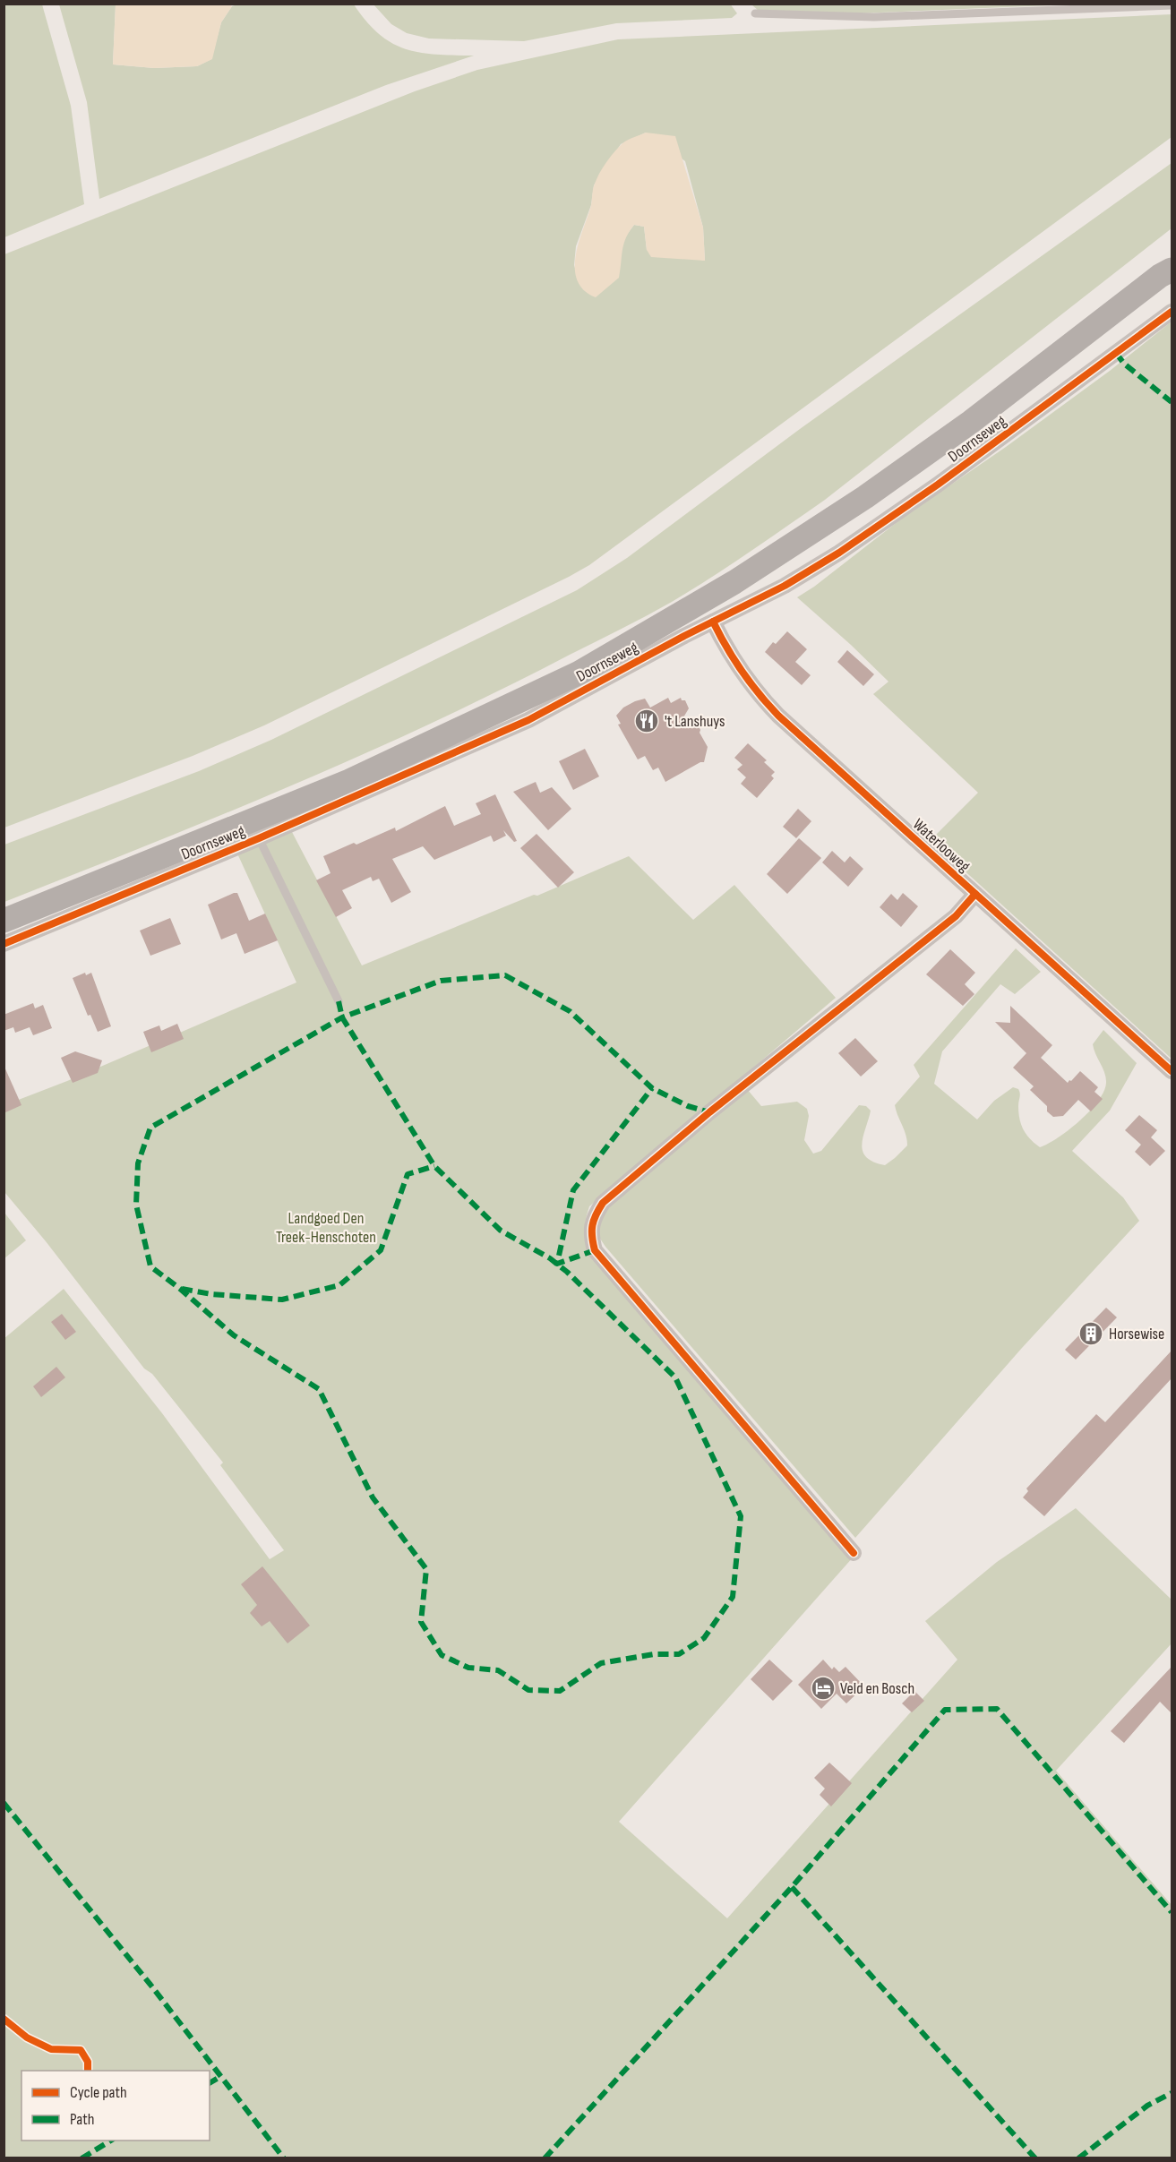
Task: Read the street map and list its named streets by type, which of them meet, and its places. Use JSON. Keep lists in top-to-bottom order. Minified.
{"streets":{"main road":["Doornseweg"],"street":["Waterlooweg"]},"crossings":[["Doornseweg","Waterlooweg"]],"parks":["Landgoed Den Treek-Henschoten"],"places":{"restaurant":["'t Lanshuys"],"building":["Horsewise"],"hotel":["Veld en Bosch"]},"legend":["Cycle path","Path"]}
